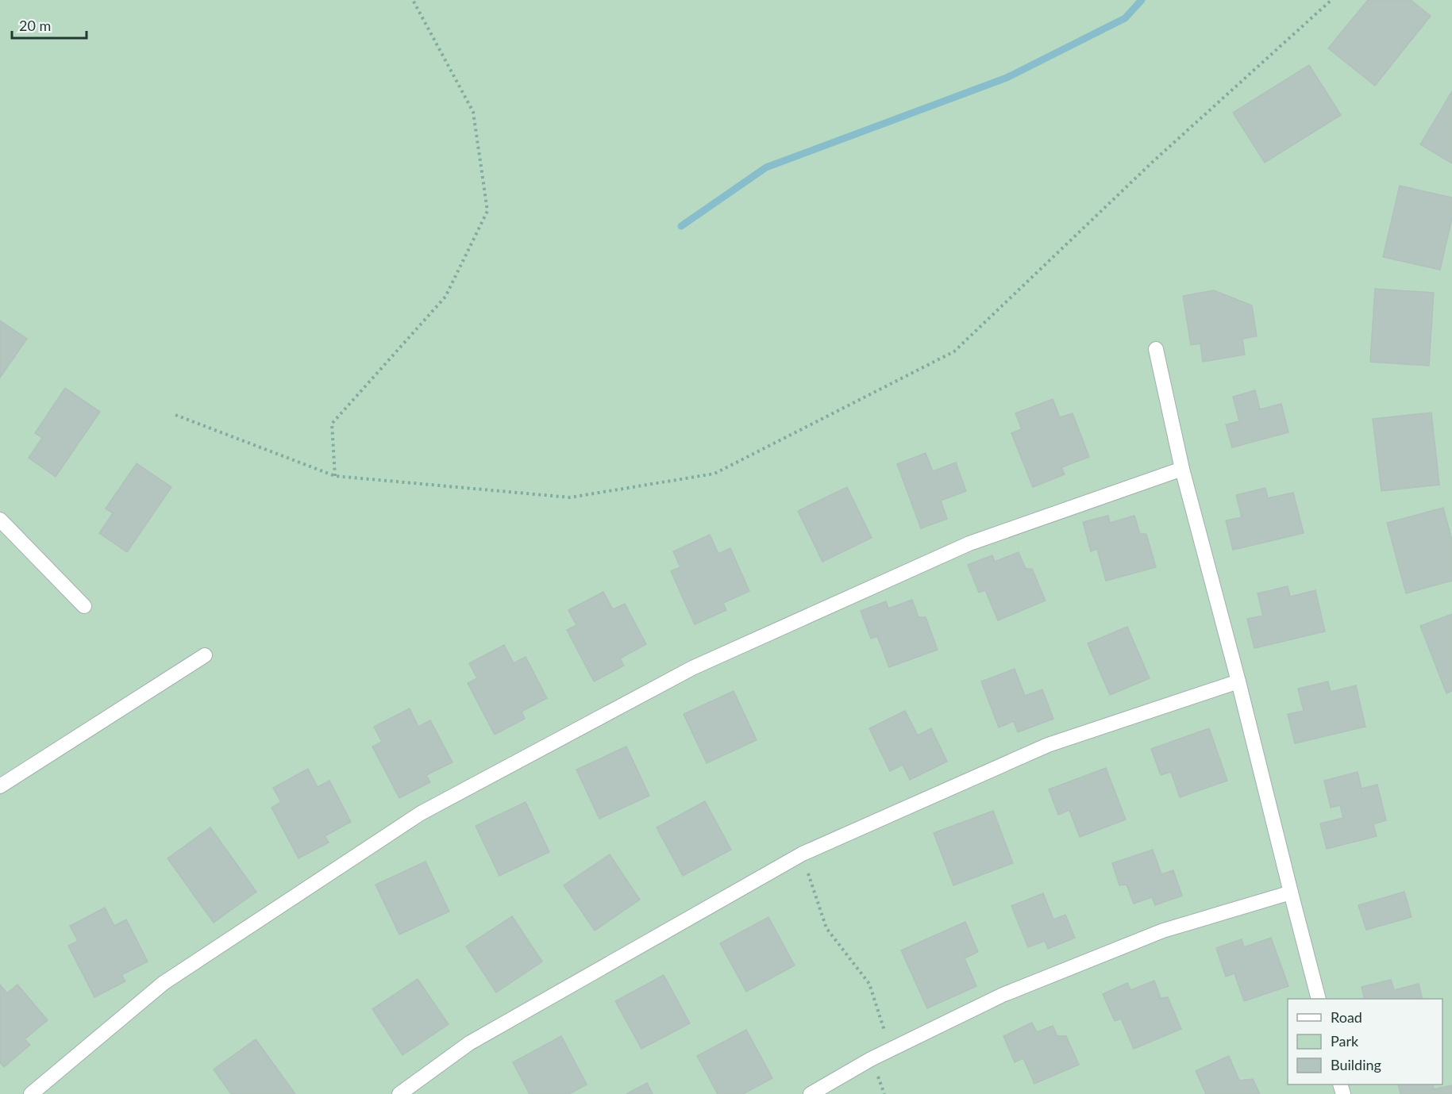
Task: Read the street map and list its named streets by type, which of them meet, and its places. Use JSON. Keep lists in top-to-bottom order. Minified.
{"legend":["Road","Park","Building"],"scale_bar":"20 m"}
